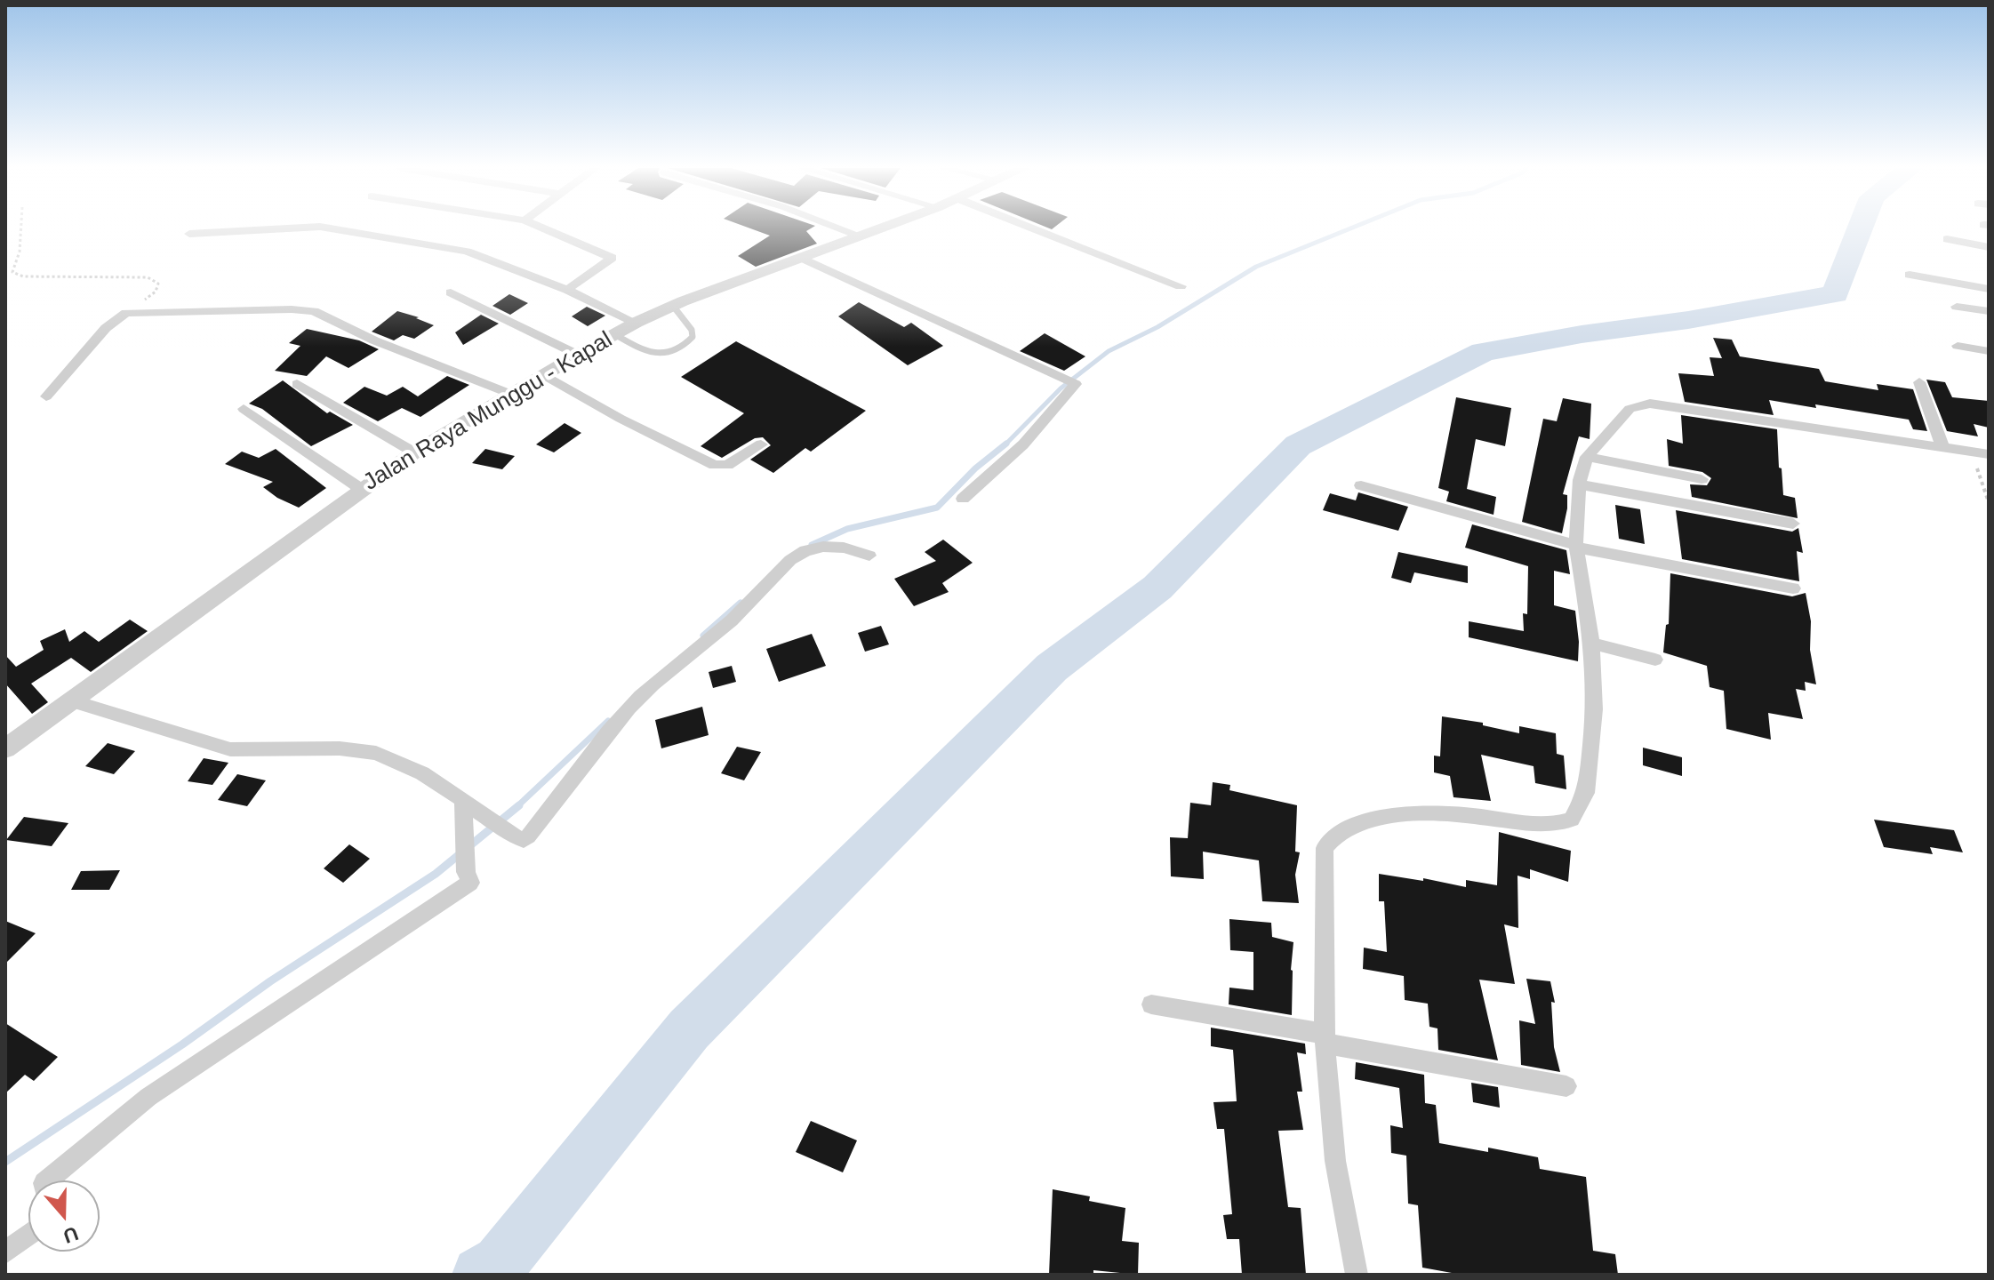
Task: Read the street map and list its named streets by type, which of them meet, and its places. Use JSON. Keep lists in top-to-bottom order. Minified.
{"streets":{"street":["Jalan Raya Munggu - Kapal"]},"north":"bottom"}
